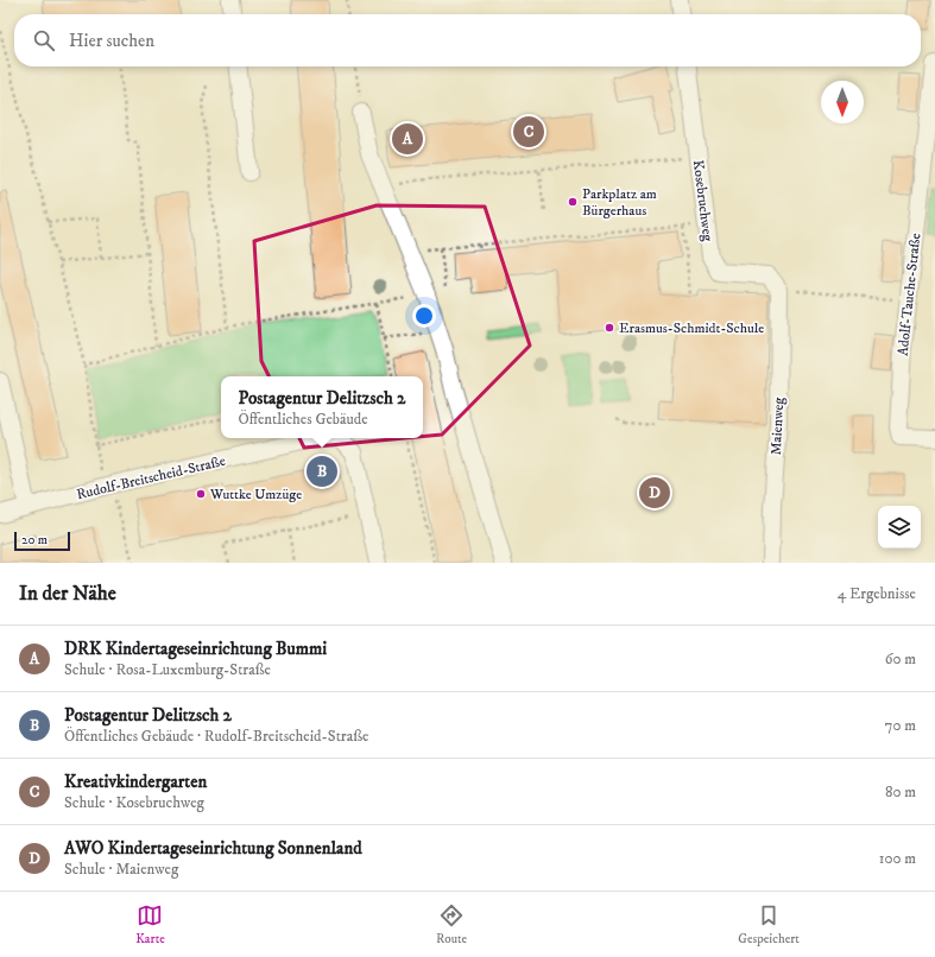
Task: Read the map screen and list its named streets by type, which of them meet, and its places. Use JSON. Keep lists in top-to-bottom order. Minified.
{"streets":{"street":["Kosebruchweg","Adolf-Tauche-Straße","Maienweg","Rudolf-Breitscheid-Straße"]},"crossings":[["Kosebruchweg","Maienweg"]],"places":["Parkplatz am Bürgerhaus","Erasmus-Schmidt-Schule","Wuttke Umzüge"],"scale_bar":"20 m","north":"bottom","page":{"search":"Hier suchen","pins":["C","A","B","D"],"popup":["Postagentur Delitzsch 2","Öffentliches Gebäude"],"scale":"20 m","heading":["In der Nähe","4 Ergebnisse"],"list":[{"mark":"A","name":"DRK Kindertageseinrichtung Bummi","note":"Schule · Rosa-Luxemburg-Straße","value":"60 m"},{"mark":"B","name":"Postagentur Delitzsch 2","note":"Öffentliches Gebäude · Rudolf-Breitscheid-Straße","value":"70 m"},{"mark":"C","name":"Kreativkindergarten","note":"Schule · Kosebruchweg","value":"80 m"},{"mark":"D","name":"AWO Kindertageseinrichtung Sonnenland","note":"Schule · Maienweg","value":"100 m"}],"nav":["Karte","Route","Gespeichert"]}}
